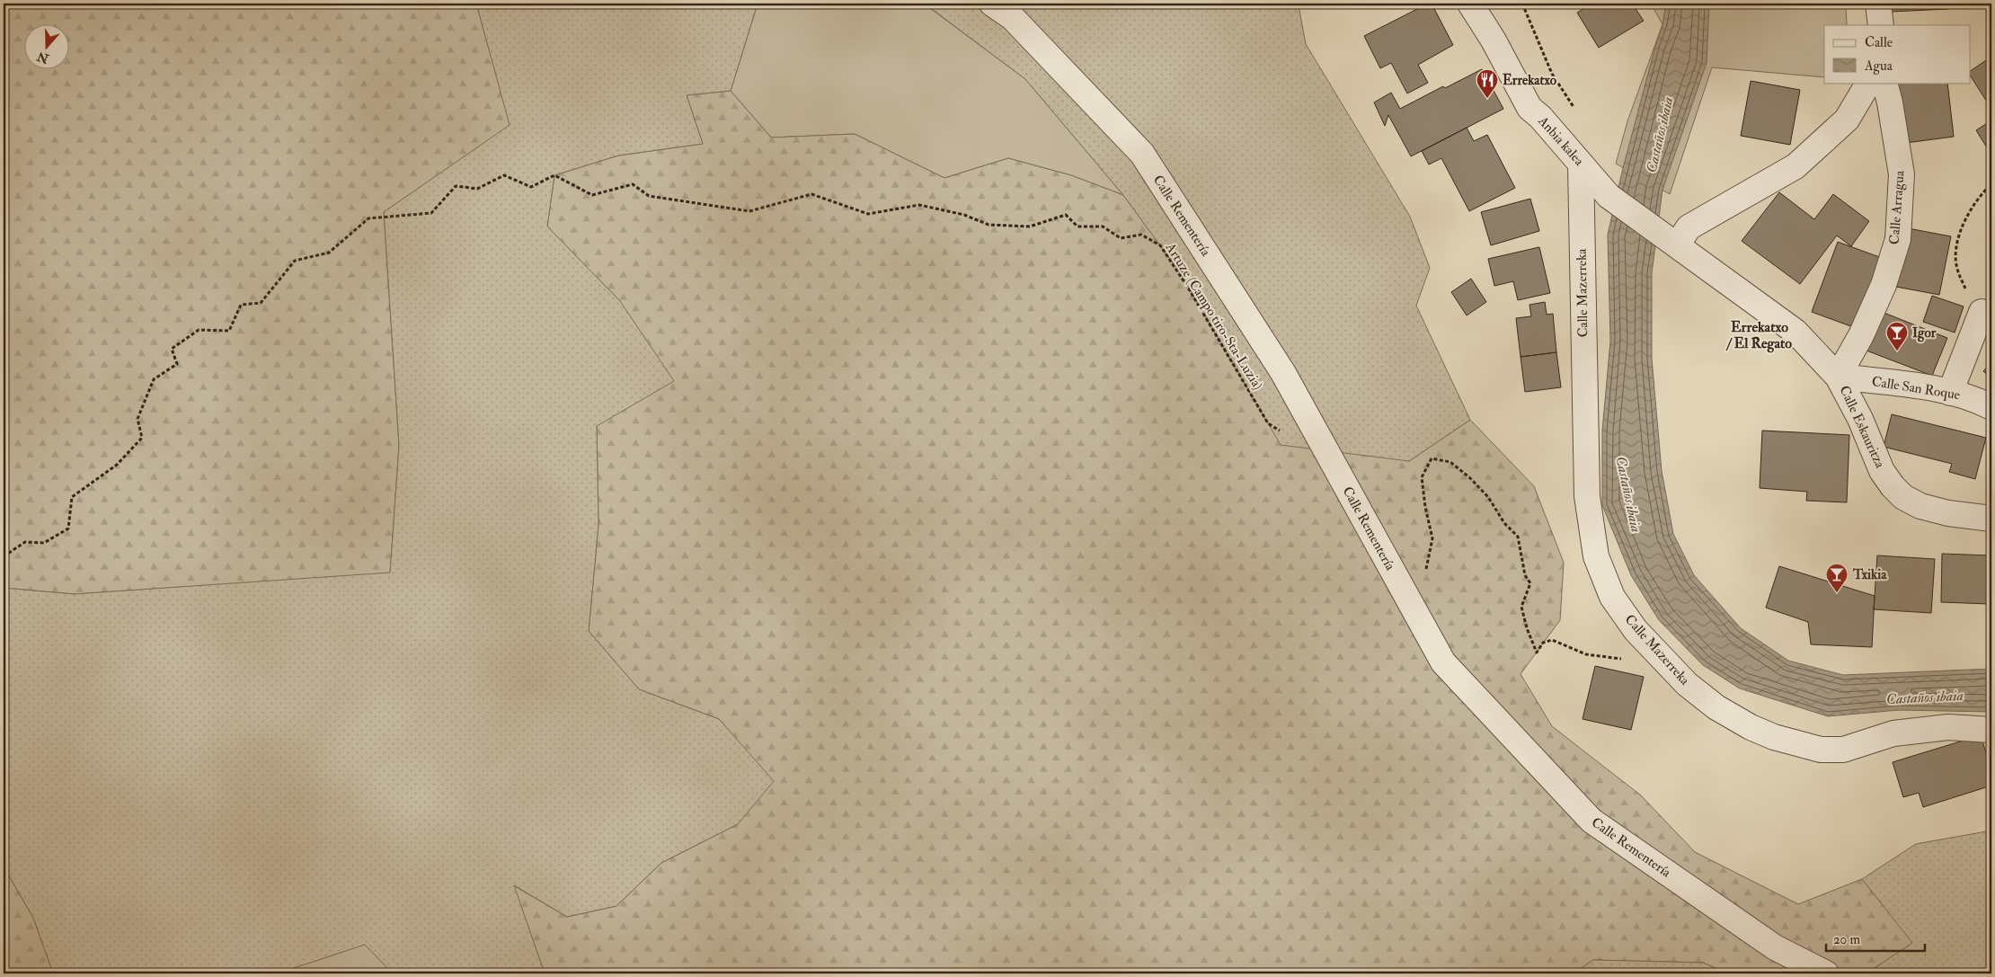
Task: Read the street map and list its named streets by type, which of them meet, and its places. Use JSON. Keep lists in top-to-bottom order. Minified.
{"streets":{"street":["Anbia kalea","Calle Arragua","Calle Rementería","Calle Mazerreka","Calle San Roque","Calle Eskauritza"],"path":["Artuze (Campo tiro-Sta-Luzia)"]},"crossings":[["Anbia kalea","Calle Mazerreka"],["Anbia kalea","Calle Eskauritza"],["Calle Arragua","Calle San Roque"],["Calle Arragua","Calle Eskauritza"],["Calle San Roque","Calle Eskauritza"]],"districts":["Errekatxo / El Regato"],"water":["Castaños ibaia"],"places":{"restaurant":["Errekatxo"],"bar":["Igor","Txikia"]},"legend":["Calle","Agua"],"scale_bar":"20 m","north":"bottom"}
